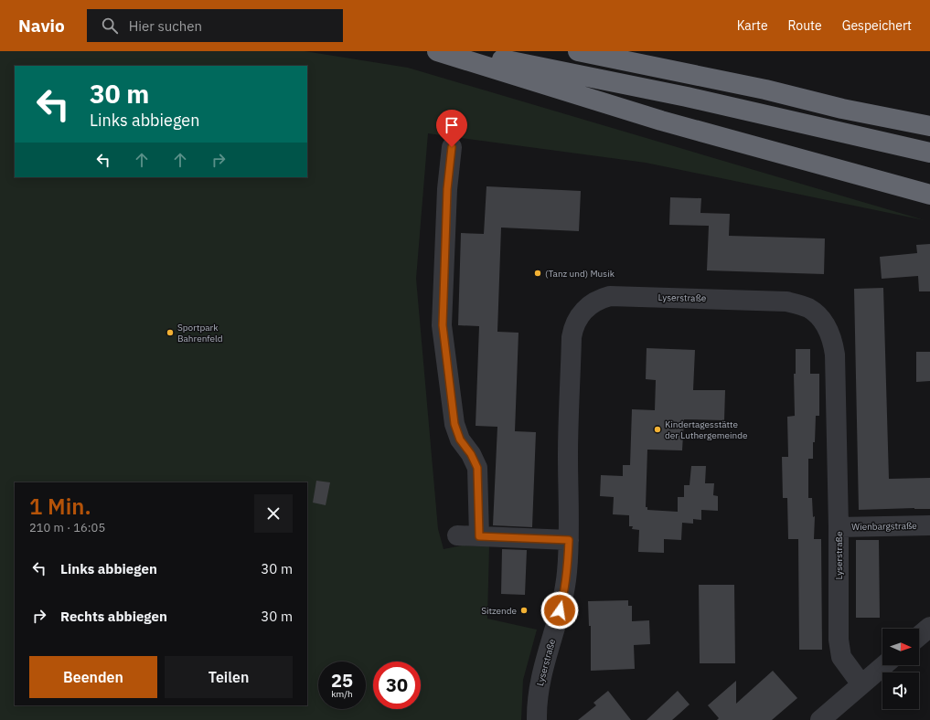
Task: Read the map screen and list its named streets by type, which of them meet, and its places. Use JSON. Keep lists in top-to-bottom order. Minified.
{"streets":{"street":["Lyserstraße","Wienbargstraße"]},"crossings":[["Lyserstraße","Wienbargstraße"]],"places":["(Tanz und) Musik","Sportpark Bahrenfeld","Kindertagesstätte der Luthergemeinde","Sitzende"],"north":"right","page":{"header":"Navio","search":"Hier suchen","nav":["Karte","Route","Gespeichert"],"turn":["30 m","Links abbiegen"],"heading":["1 Min.","210 m · 16:05"],"list":[{"name":"Links abbiegen","value":"30 m"},{"name":"Rechts abbiegen","value":"30 m"}],"buttons":["Beenden","Teilen"],"speed":"25 km/h","limit":"30"}}
